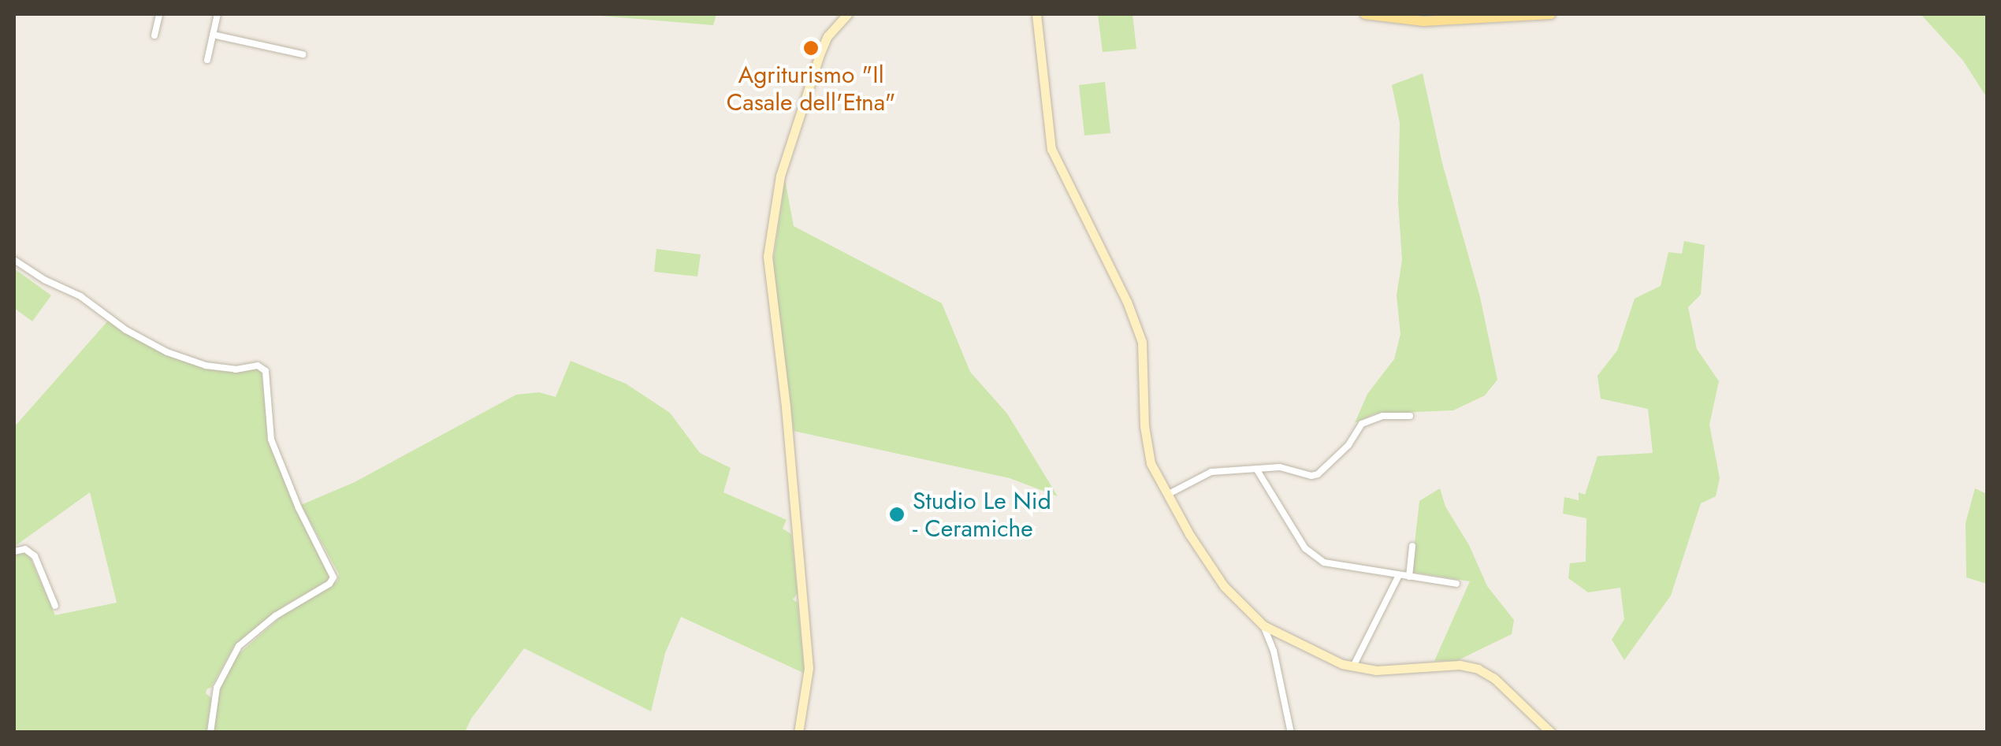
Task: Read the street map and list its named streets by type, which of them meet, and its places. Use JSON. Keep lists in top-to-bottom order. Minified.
{"places":["Agriturismo \"Il Casale dell'Etna\"","Studio Le Nid - Ceramiche"]}
